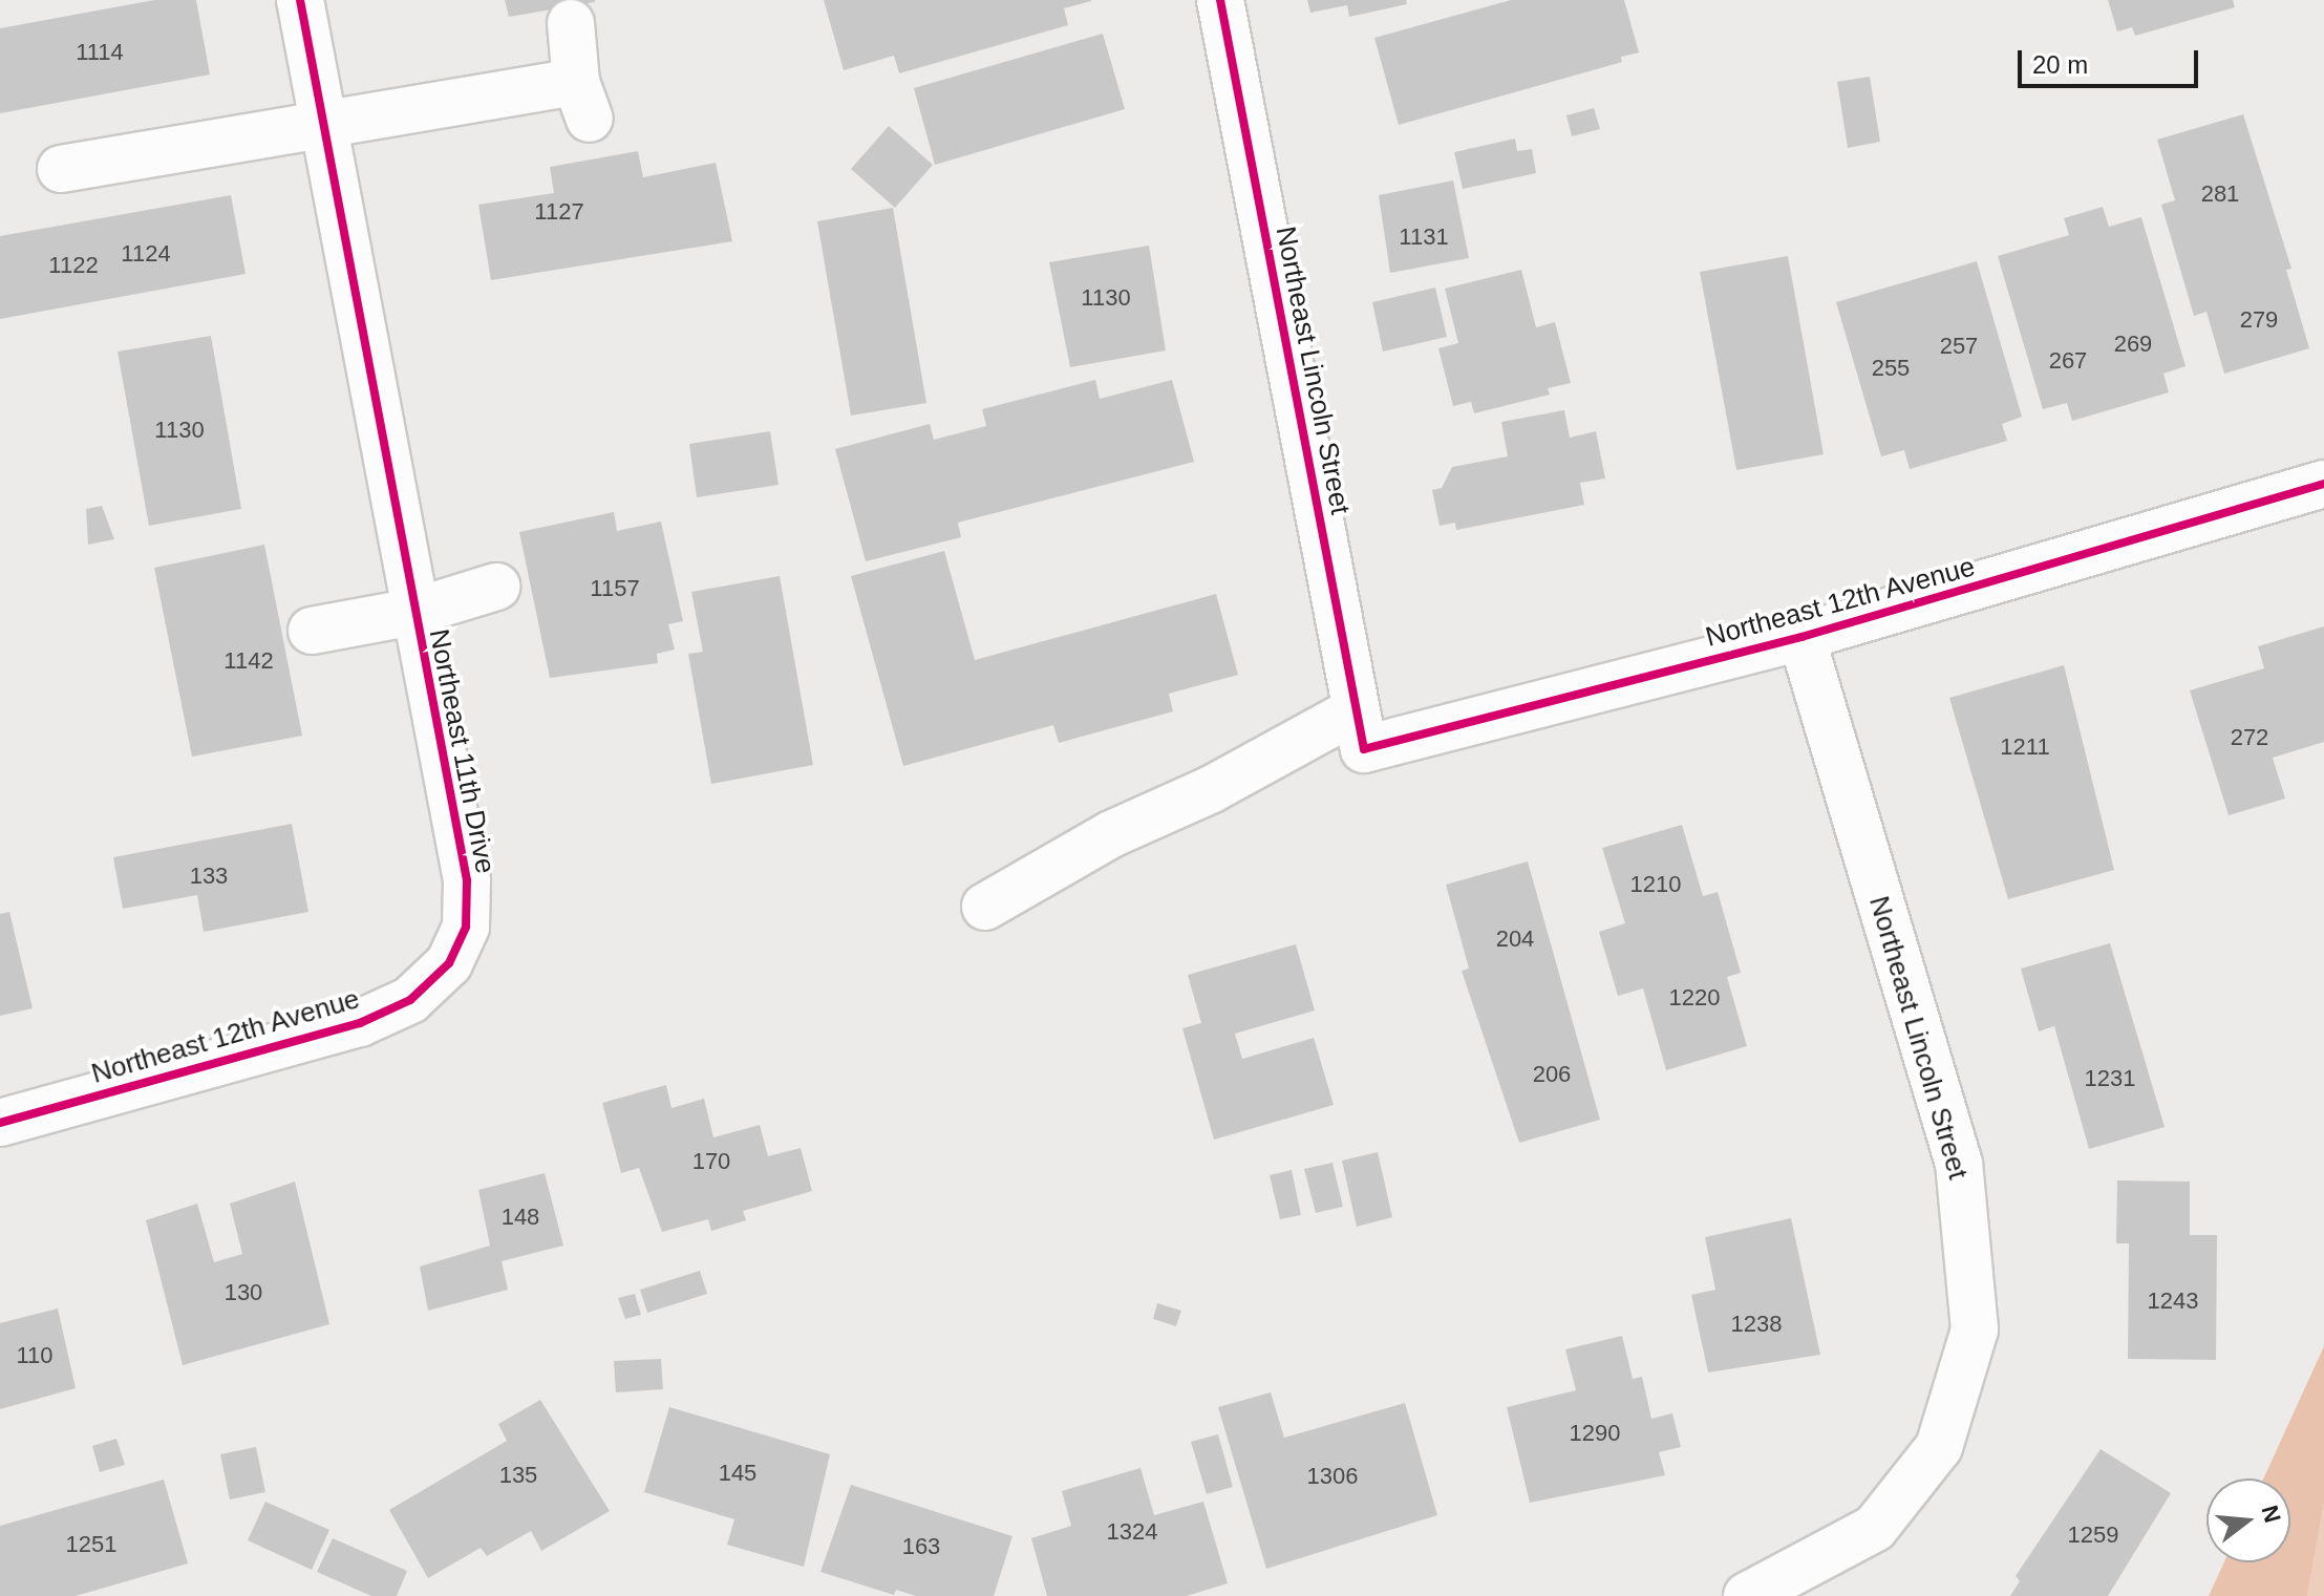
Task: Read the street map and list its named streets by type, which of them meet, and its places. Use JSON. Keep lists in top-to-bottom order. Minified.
{"streets":{"street":["Northeast Lincoln Street","Northeast 12th Avenue","Northeast 11th Drive"]},"crossings":[["Northeast Lincoln Street","Northeast 12th Avenue"],["Northeast 12th Avenue","Northeast 11th Drive"]],"house_numbers":["1114","281","1127","1131","1124","1122","1130","279","269","257","267","255","1130","1157","1142","272","1211","133","1210","204","1220","206","1231","170","148","130","1243","1238","110","1290","145","135","1306","1324","1259","1251","163"],"scale_bar":"20 m","north":"right"}
